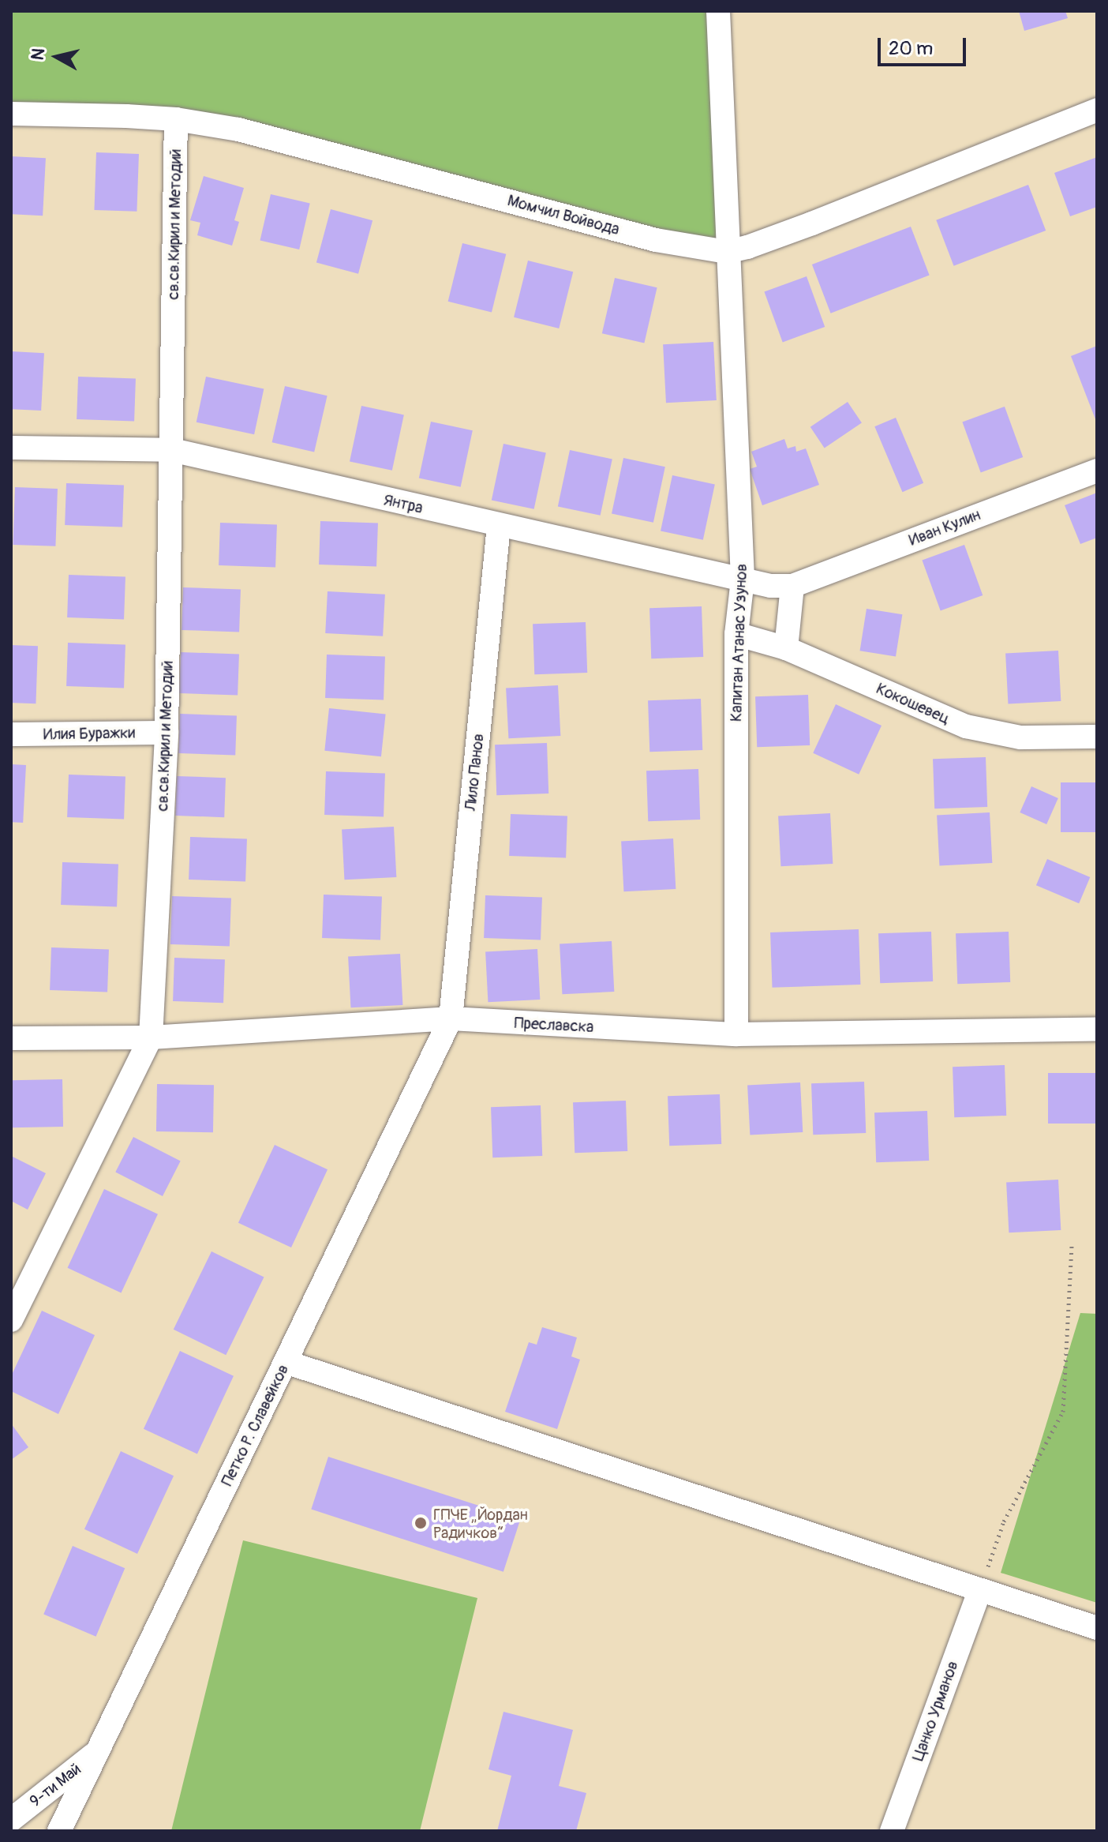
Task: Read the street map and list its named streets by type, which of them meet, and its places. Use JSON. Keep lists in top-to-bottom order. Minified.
{"streets":{"street":["Момчил Войвода","св.св.Кирил и Методий","Янтра","Иван Кулин","Капитан Атанас Узунов","Кокошевец","Илия Буражки","Лило Панов","Преславска","Петко Р. Славейков","Цанко Урманов","9-ти Май"]},"crossings":[["Момчил Войвода","св.св.Кирил и Методий"],["Момчил Войвода","Капитан Атанас Узунов"],["св.св.Кирил и Методий","Янтра"],["св.св.Кирил и Методий","Илия Буражки"],["св.св.Кирил и Методий","Преславска"],["Янтра","Иван Кулин"],["Янтра","Капитан Атанас Узунов"],["Янтра","Лило Панов"],["Капитан Атанас Узунов","Кокошевец"],["Капитан Атанас Узунов","Преславска"],["Лило Панов","Преславска"],["Лило Панов","Петко Р. Славейков"],["Преславска","Петко Р. Славейков"],["Петко Р. Славейков","9-ти Май"]],"places":["ГПЧЕ „Йордан Радичков“"],"scale_bar":"20 m","north":"left"}
